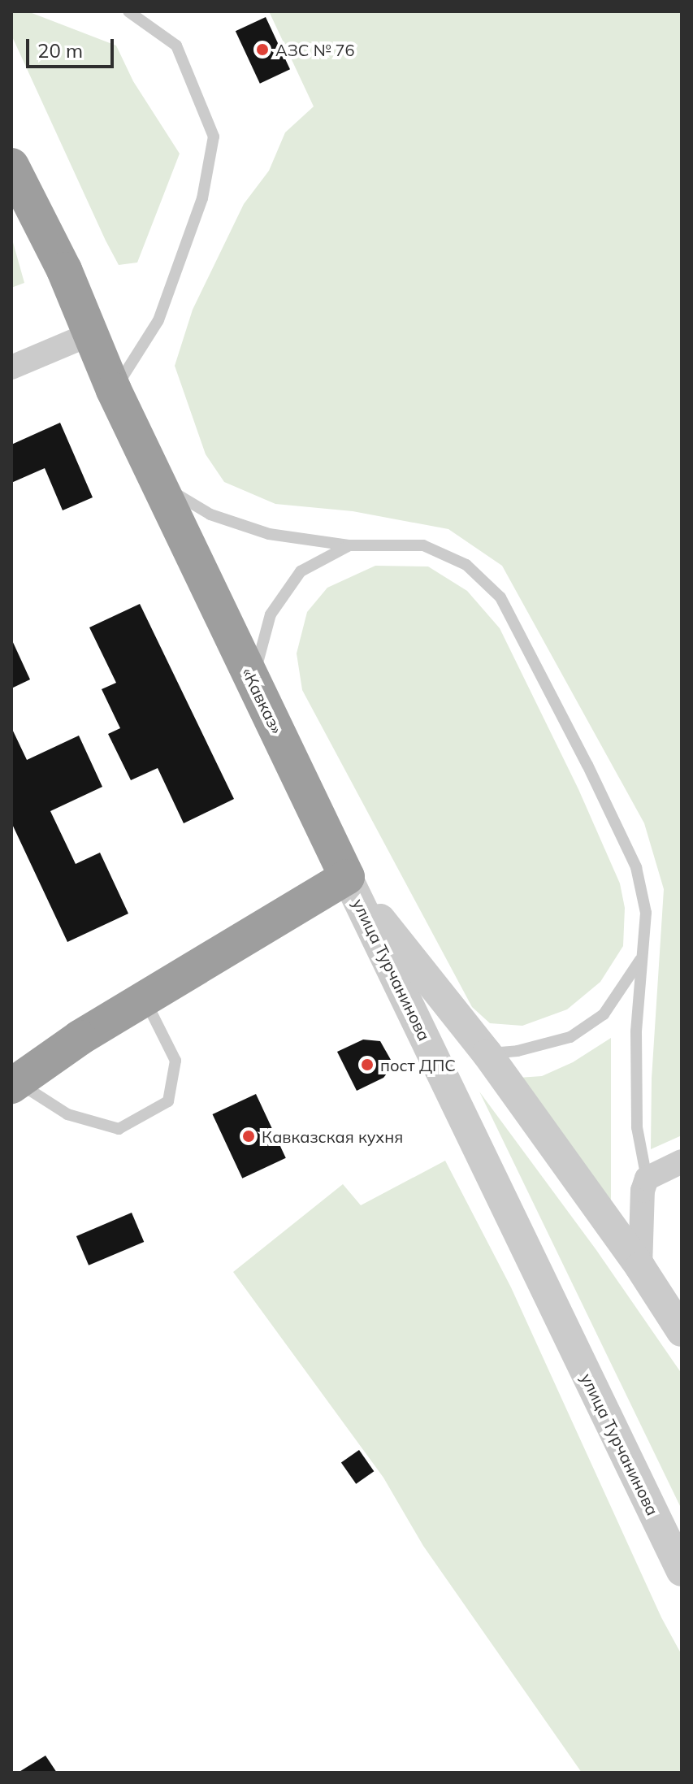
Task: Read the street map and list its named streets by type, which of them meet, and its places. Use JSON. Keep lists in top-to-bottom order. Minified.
{"streets":{"highway":["«Кавказ»"],"street":["улица Турчанинова"]},"crossings":[["«Кавказ»","улица Турчанинова"]],"places":["АЗС № 76","пост ДПС","Кавказская кухня"],"scale_bar":"20 m"}
